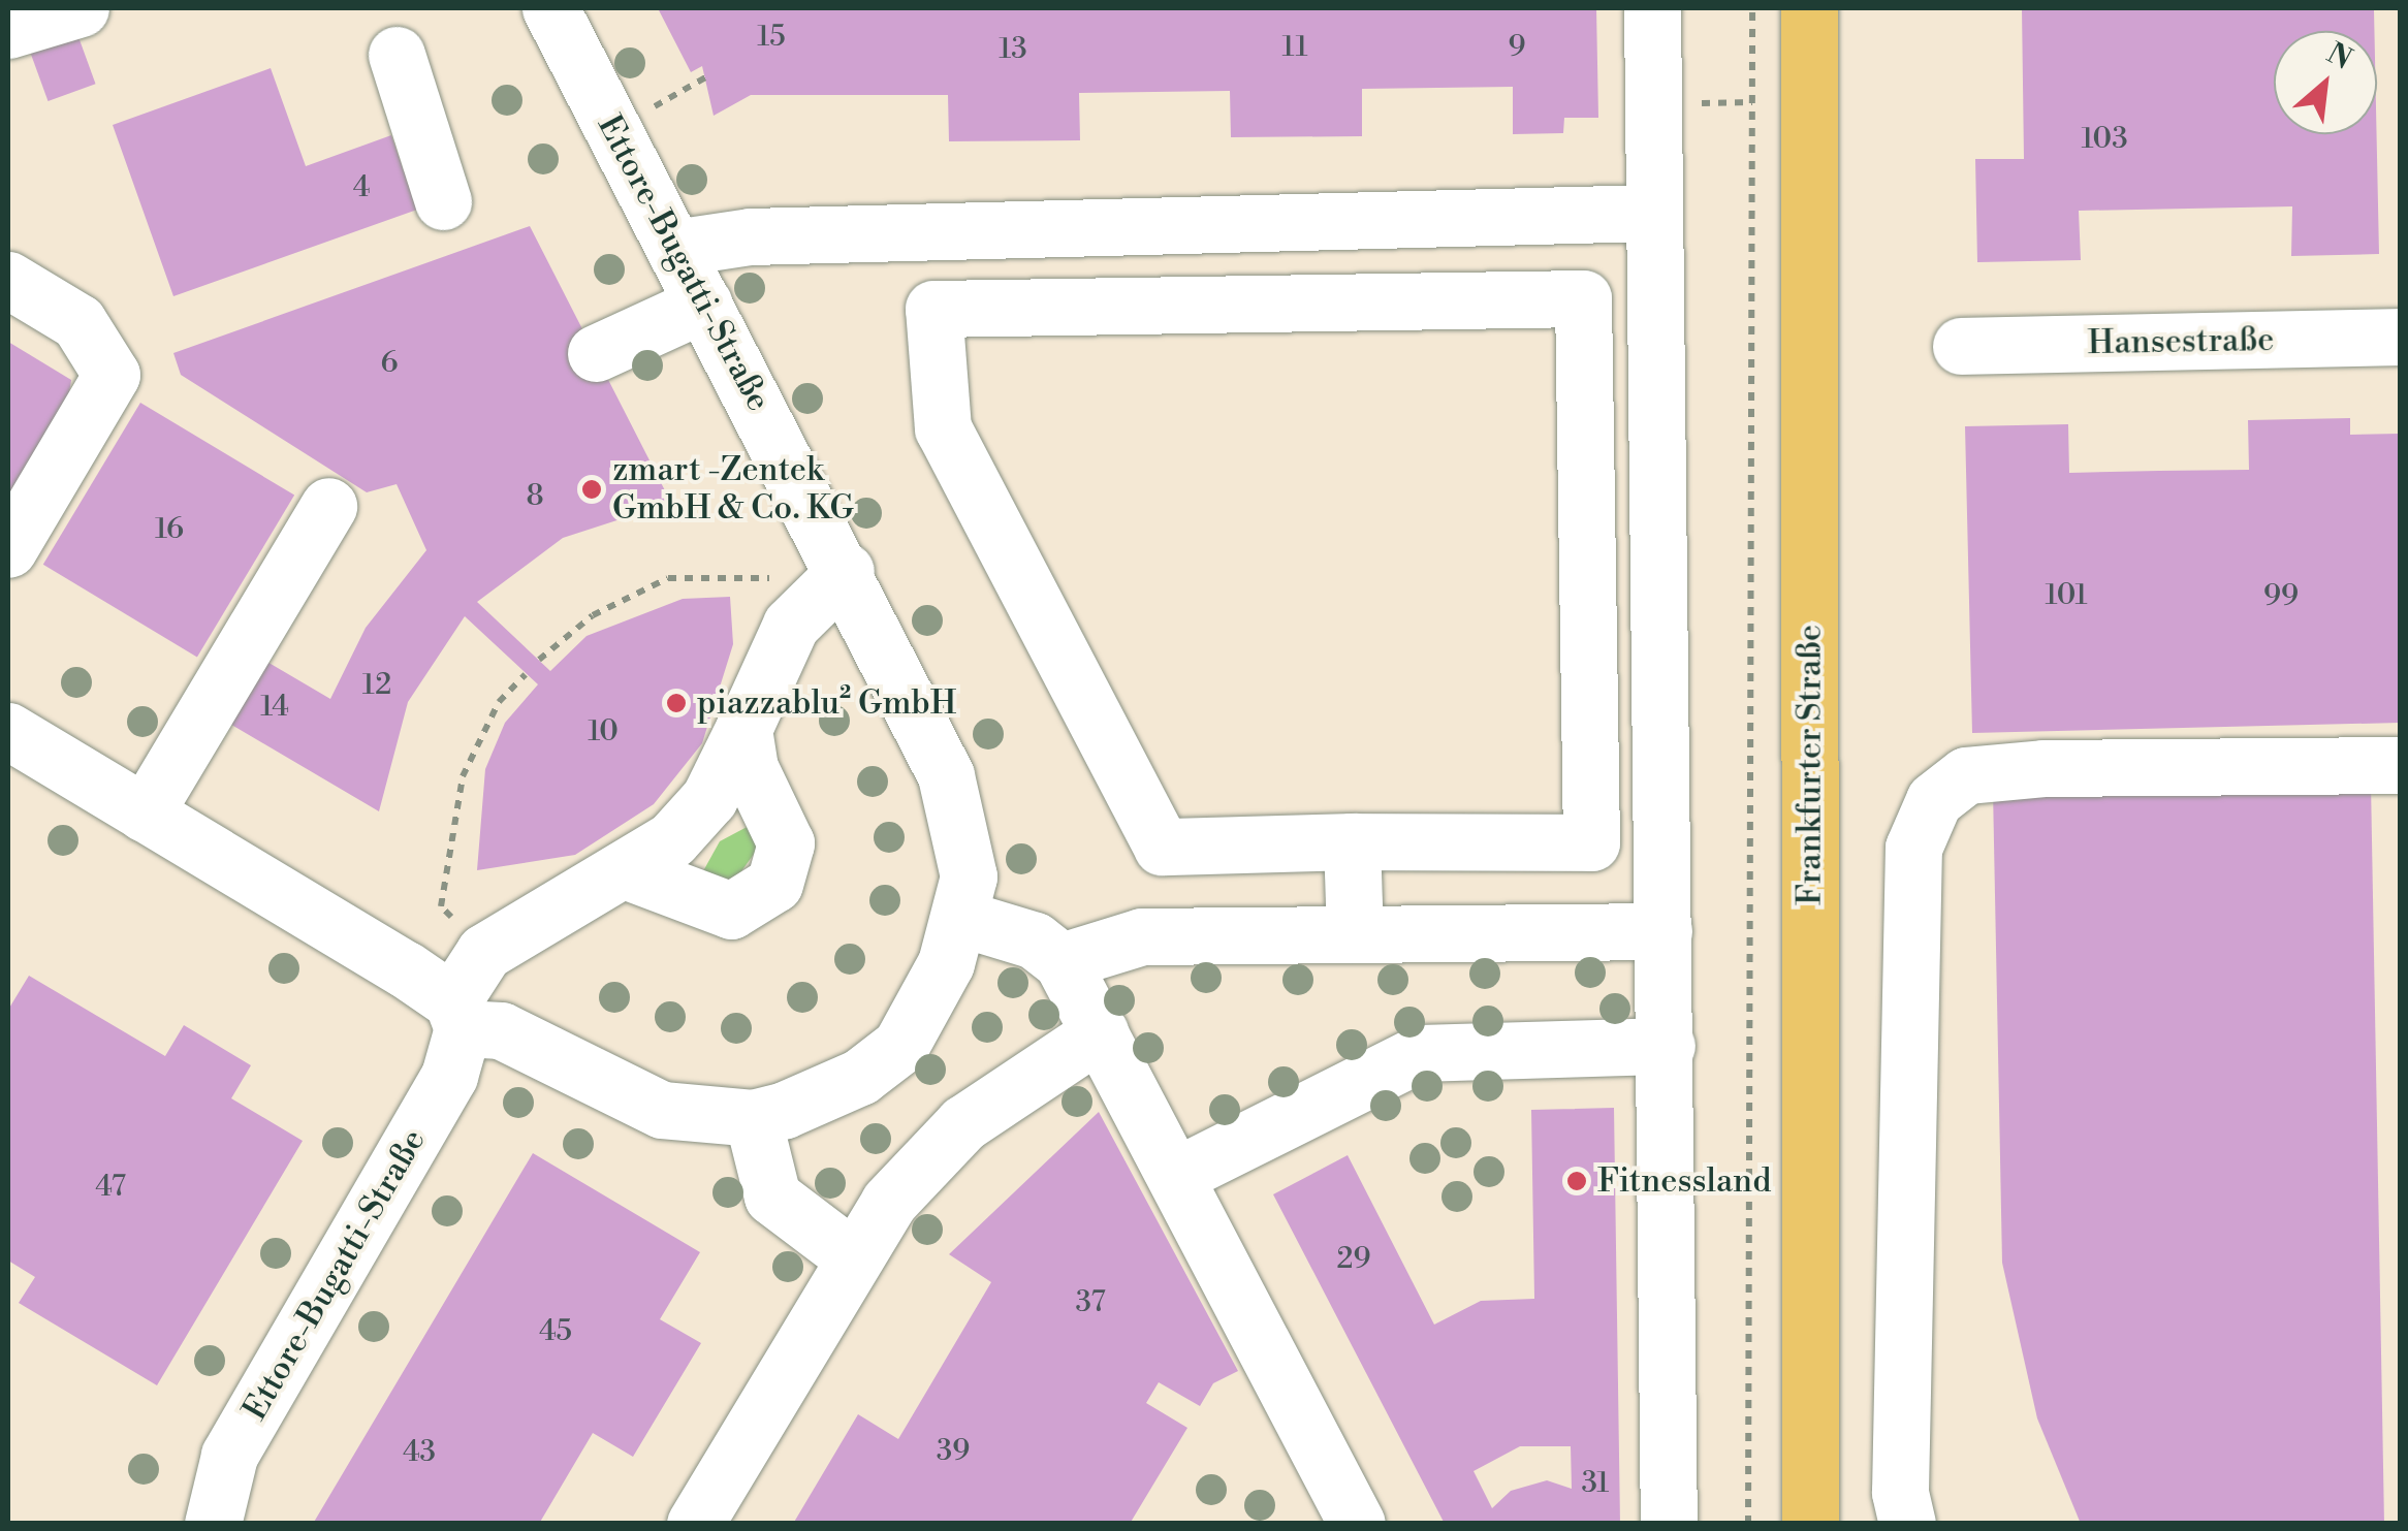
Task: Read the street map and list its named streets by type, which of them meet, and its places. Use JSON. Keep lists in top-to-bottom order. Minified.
{"streets":{"main road":["Frankfurter Straße"],"street":["Ettore-Bugatti-Straße","Hansestraße"]},"places":["zmart -Zentek GmbH & Co. KG","piazzablu² GmbH","Fitnessland"],"house_numbers":["15","11","9","13","103","4","6","8","16","101","99","12","14","10","47","29","37","45","39","43","31"],"north":"top right"}
